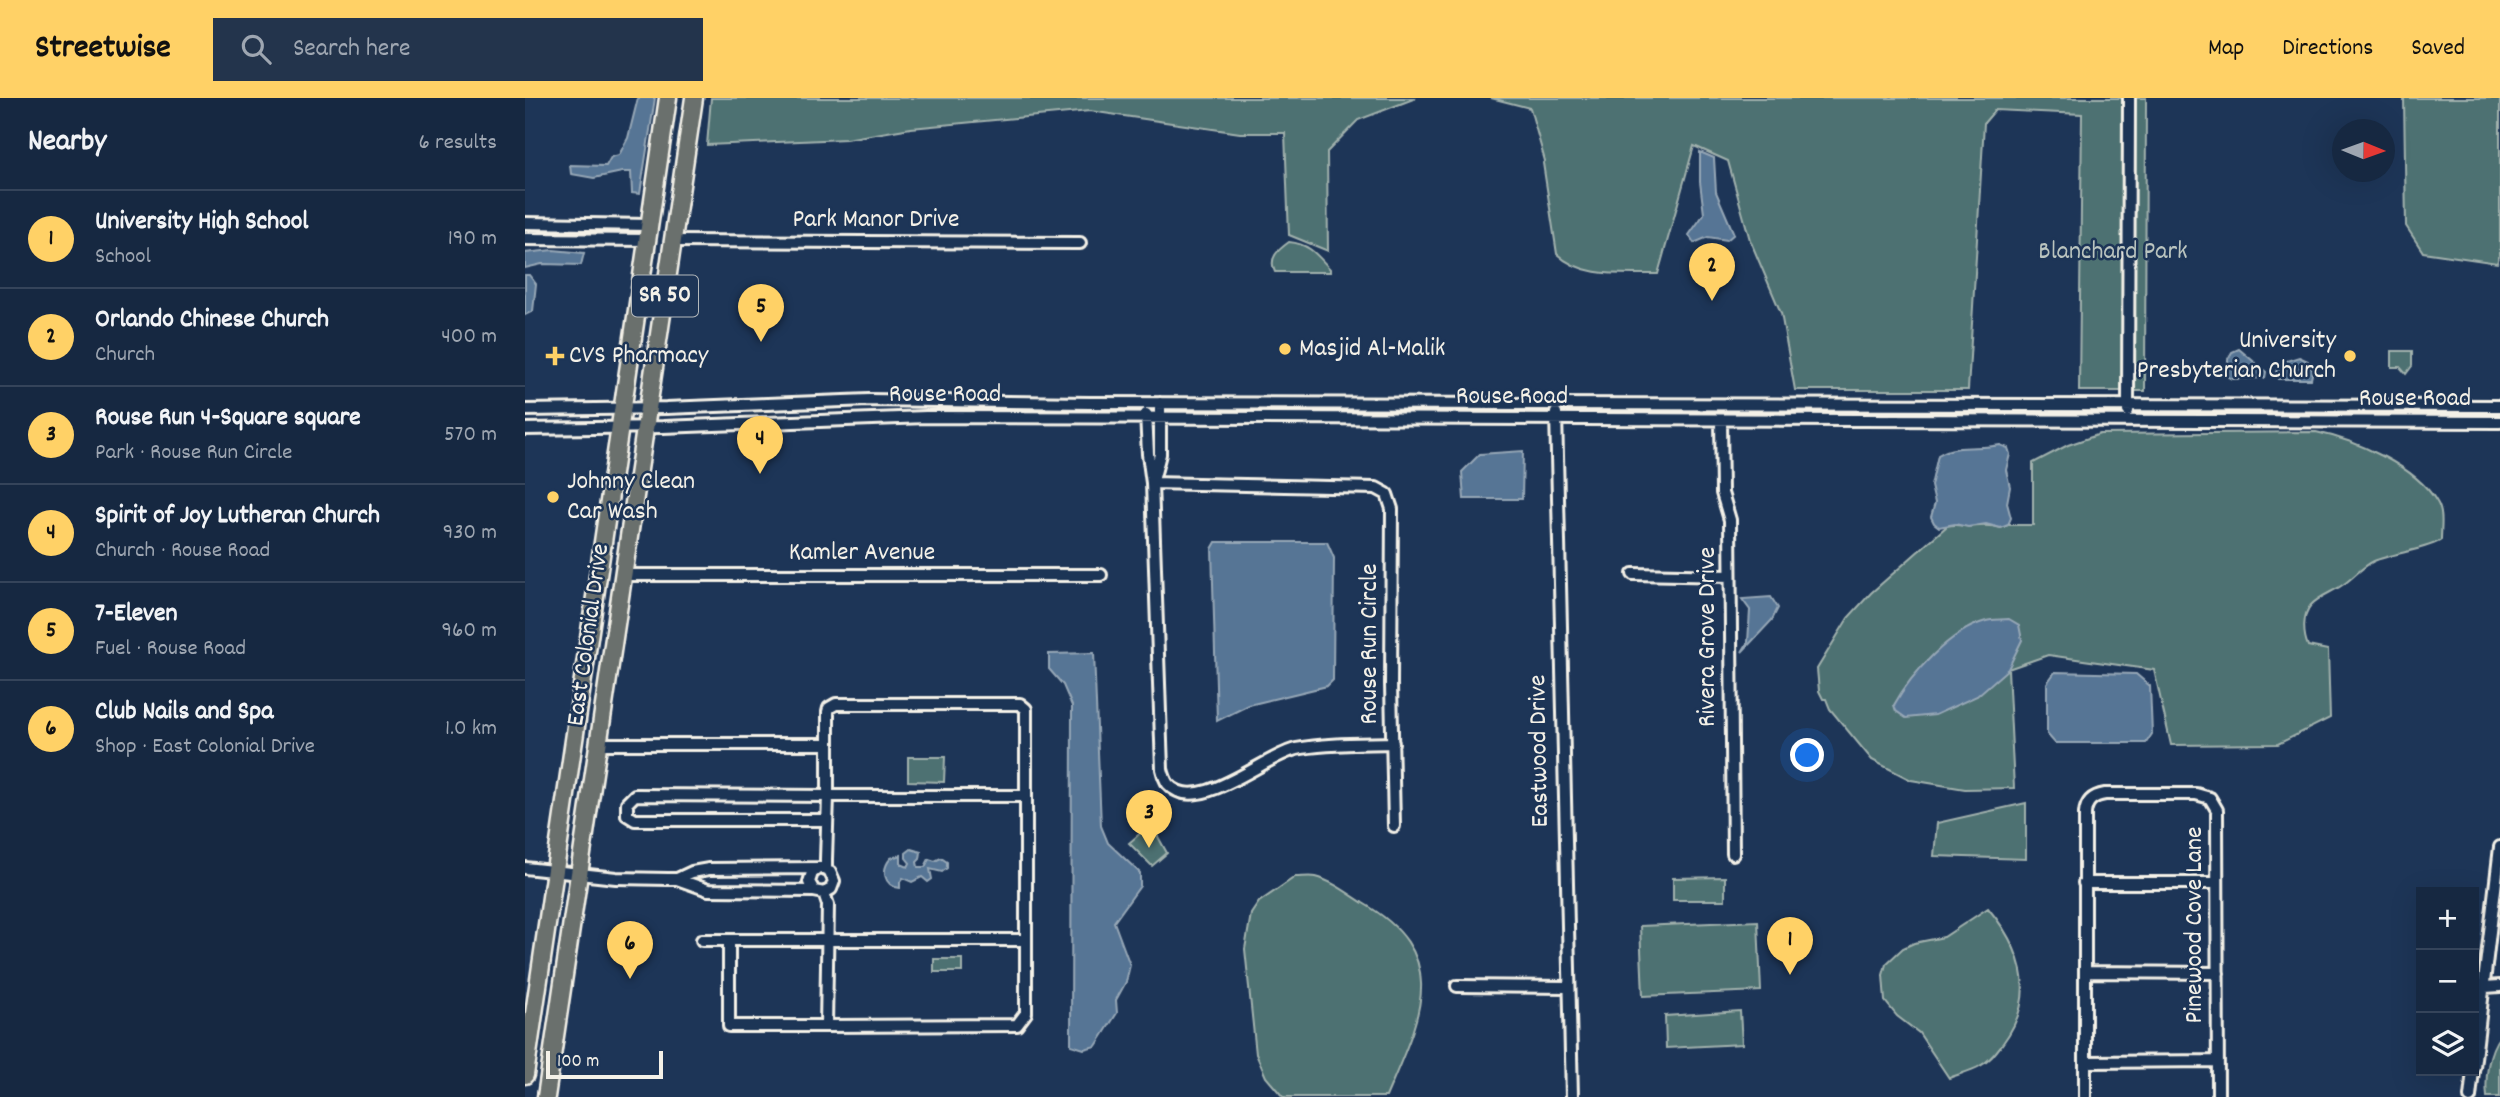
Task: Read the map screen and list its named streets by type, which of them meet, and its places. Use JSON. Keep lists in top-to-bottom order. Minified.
{"streets":{"highway":["SR 50","East Colonial Drive"],"street":["Park Manor Drive","Rouse Road","Kamler Avenue","Rivera Grove Drive","Rouse Run Circle","Eastwood Drive","Pinewood Cove Lane"]},"crossings":[["Park Manor Drive","East Colonial Drive"],["Rouse Road","East Colonial Drive"],["Rouse Road","Rivera Grove Drive"],["Rouse Road","Rouse Run Circle"],["Rouse Road","Eastwood Drive"],["Kamler Avenue","East Colonial Drive"]],"parks":["Blanchard Park"],"places":{"other":["Masjid Al-Malik","University Presbyterian Church","Johnny Clean Car Wash"],"health":["CVS Pharmacy"]},"scale_bar":"100 m","north":"right","page":{"header":"Streetwise","search":"Search here","nav":["Map","Directions","Saved"],"heading":["Nearby","6 results"],"list":[{"mark":"1","name":"University High School","note":"School","value":"190 m"},{"mark":"2","name":"Orlando Chinese Church","note":"Church","value":"400 m"},{"mark":"3","name":"Rouse Run 4-Square square","note":"Park · Rouse Run Circle","value":"570 m"},{"mark":"4","name":"Spirit of Joy Lutheran Church","note":"Church · Rouse Road","value":"930 m"},{"mark":"5","name":"7-Eleven","note":"Fuel · Rouse Road","value":"960 m"},{"mark":"6","name":"Club Nails and Spa","note":"Shop · East Colonial Drive","value":"1.0 km"}],"pins":["2","5","4","3","1","6"],"map_buttons":["+","−"],"scale":"100 m"}}
